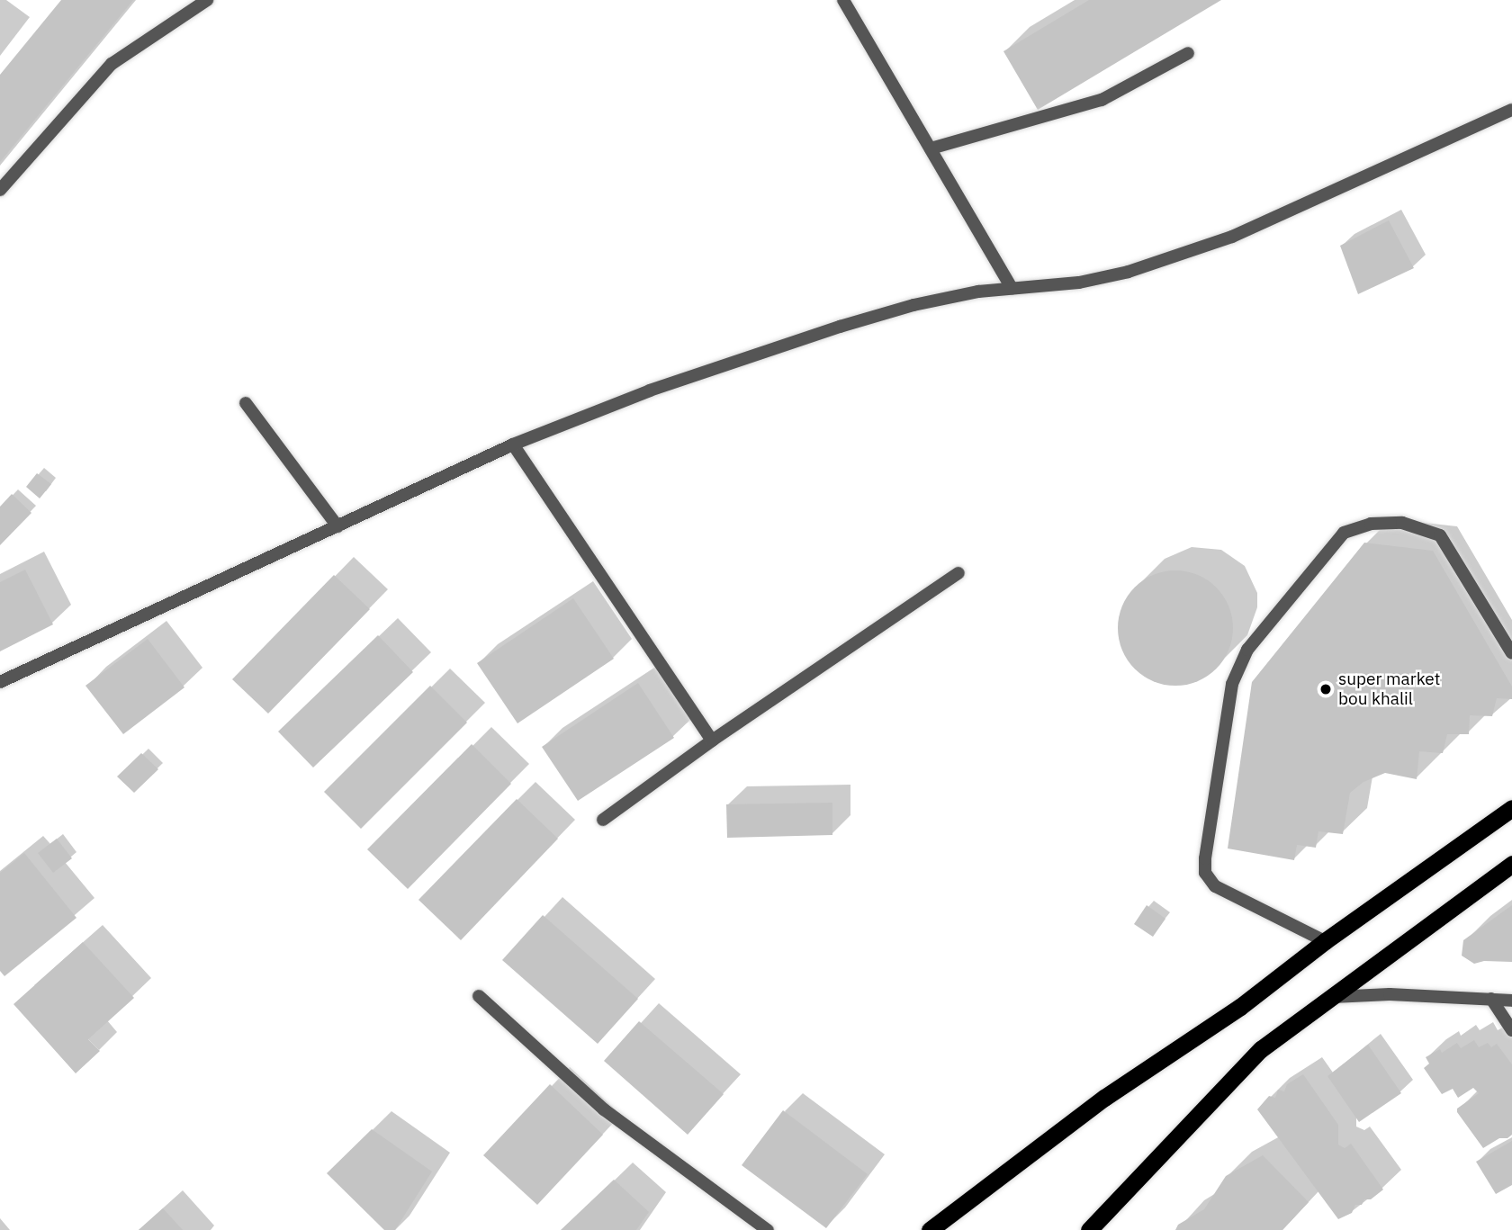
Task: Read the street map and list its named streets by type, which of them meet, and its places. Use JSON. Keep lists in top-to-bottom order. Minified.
{"places":["super market bou khalil"]}
